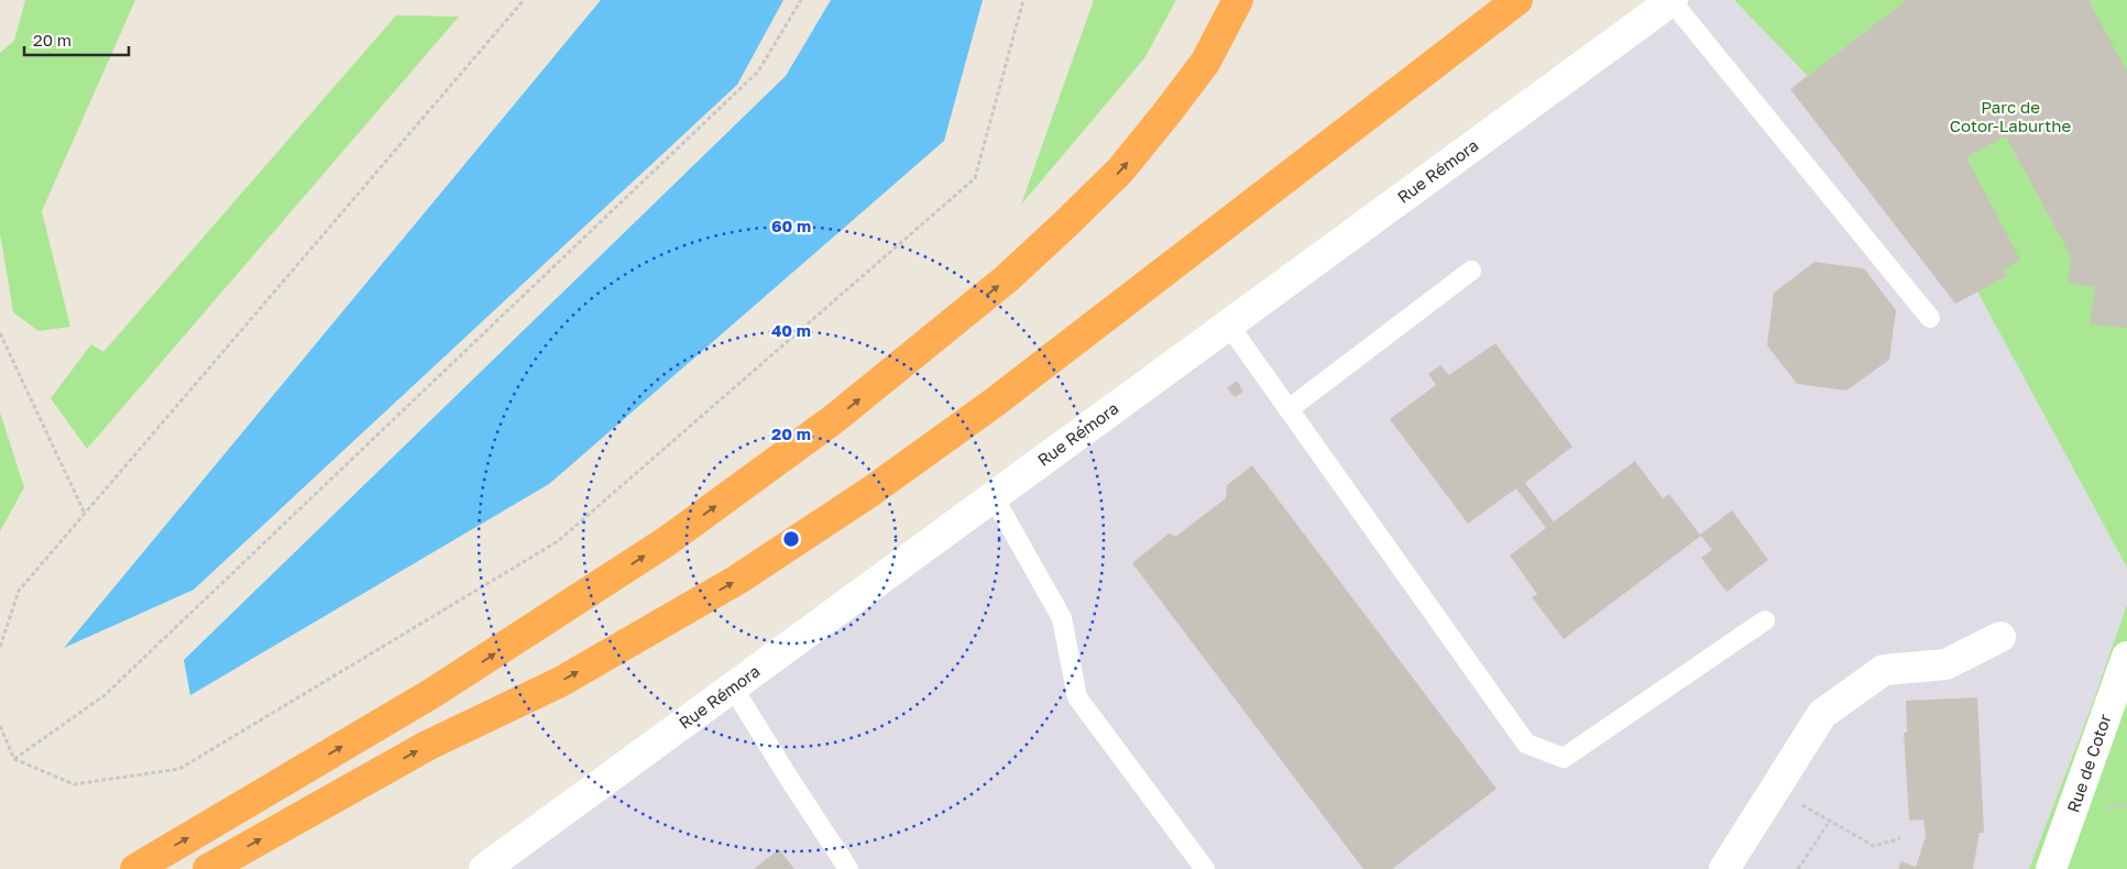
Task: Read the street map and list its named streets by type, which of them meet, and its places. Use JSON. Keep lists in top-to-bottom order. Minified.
{"streets":{"street":["Rue Rémora","Rue de Cotor"]},"parks":["Parc de Cotor-Laburthe"],"scale_bar":"20 m","rings":["60 m","40 m","20 m"]}
